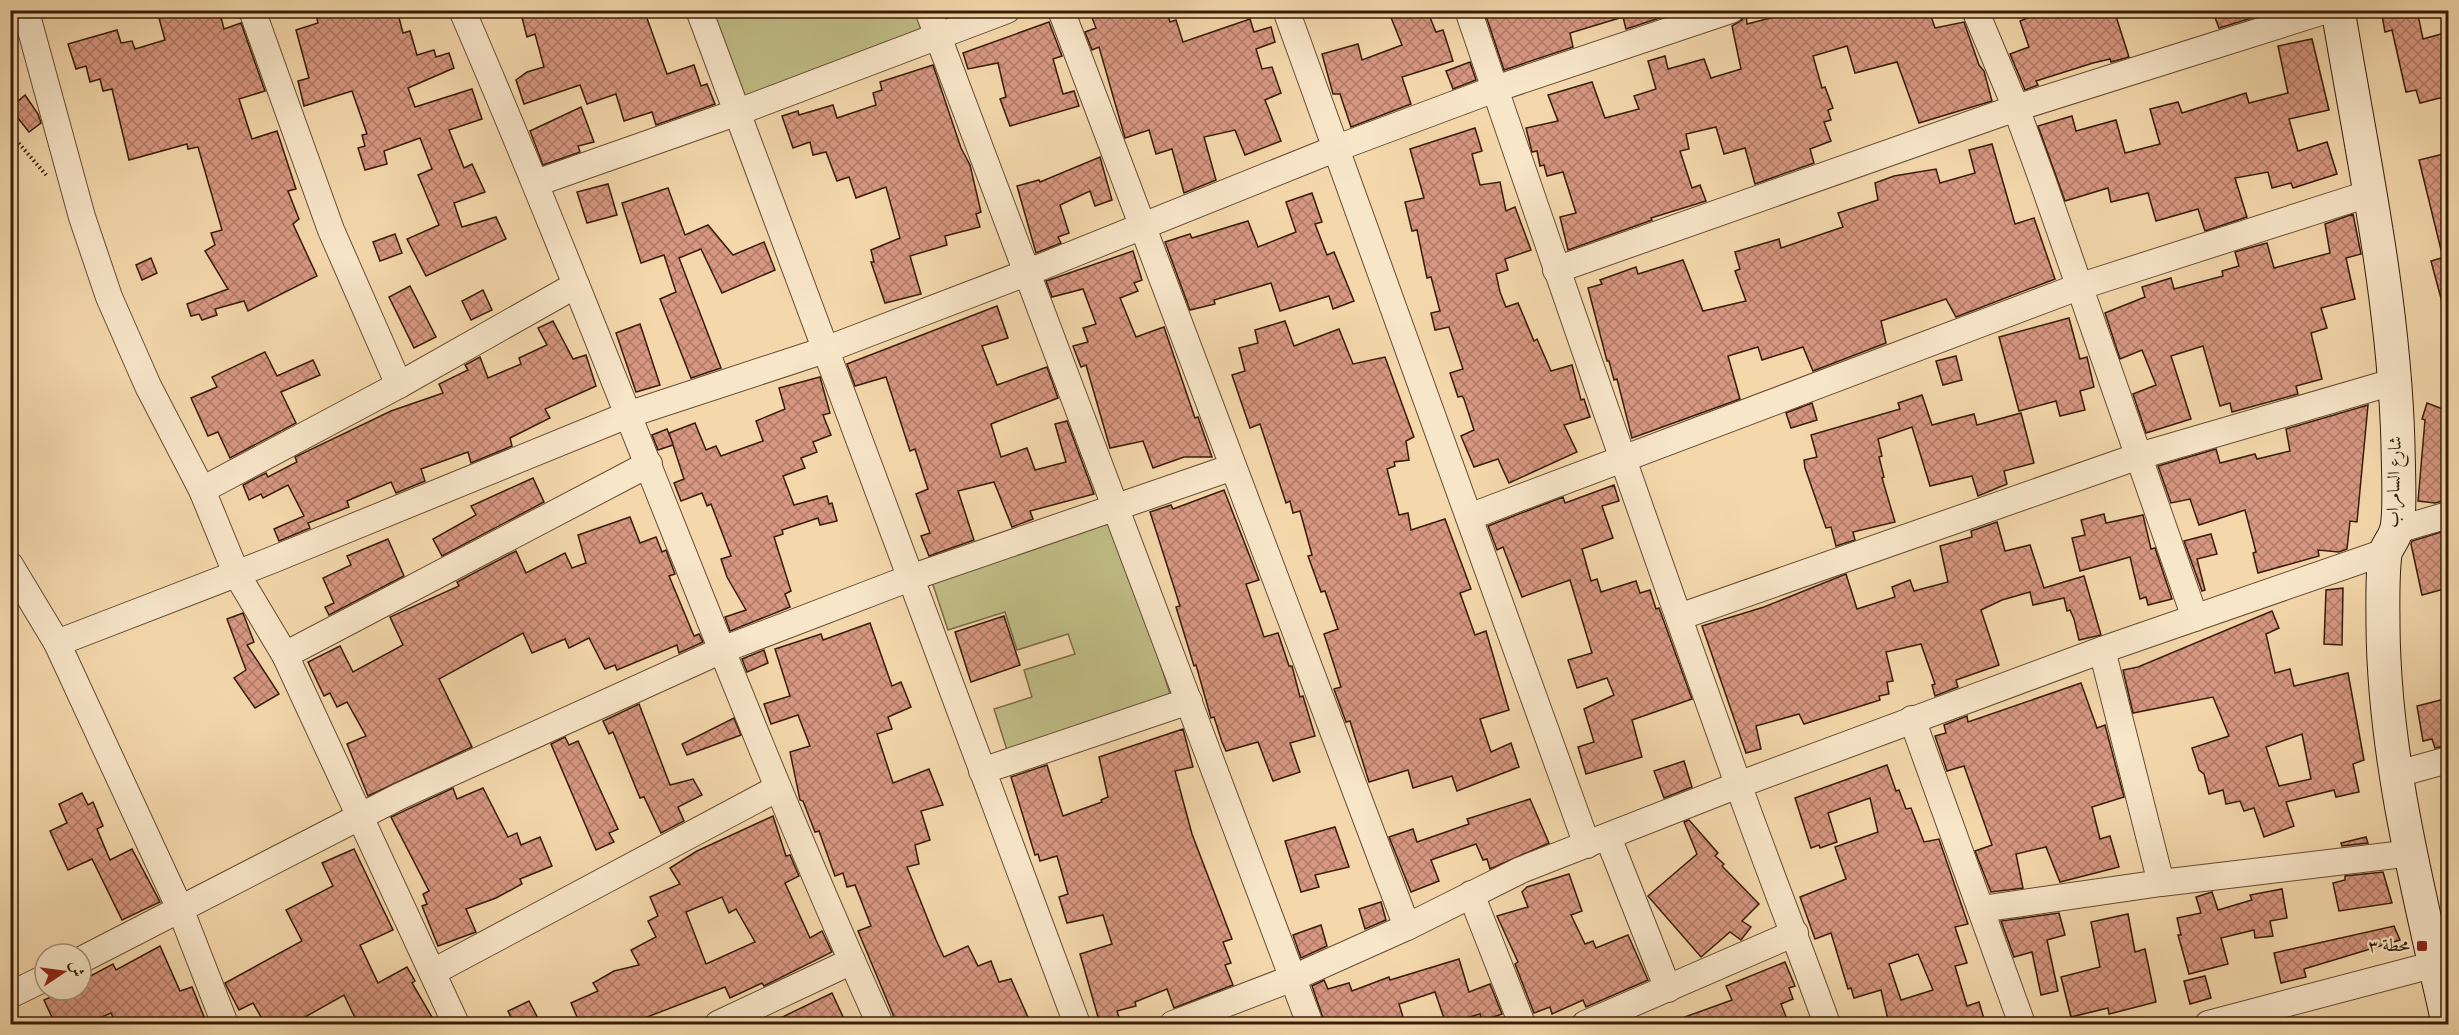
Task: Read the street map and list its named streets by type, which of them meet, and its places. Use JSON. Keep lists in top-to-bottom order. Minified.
{"streets":{"street":["شارع السامراب"]},"places":{"transit":["محطة ٣"]},"north":"right"}
